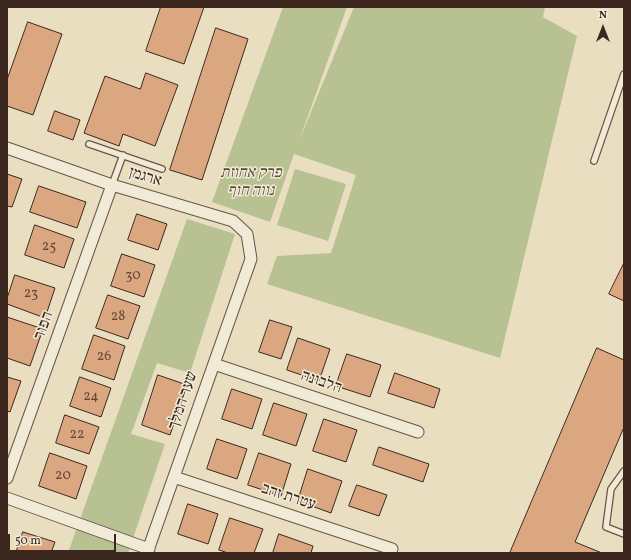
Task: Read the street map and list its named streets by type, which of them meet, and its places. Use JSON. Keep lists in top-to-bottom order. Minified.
{"streets":{"street":["ארגמן","הפור","הלבונה","שער המלך","עטרת זהב"]},"crossings":[["ארגמן","הפור"],["ארגמן","שער המלך"],["הלבונה","שער המלך"],["שער המלך","עטרת זהב"]],"parks":["פרק אחוזת נווה חוף"],"house_numbers":["25","30","23","28","26","24","22","20"],"scale_bar":"50 m","north":"top"}
